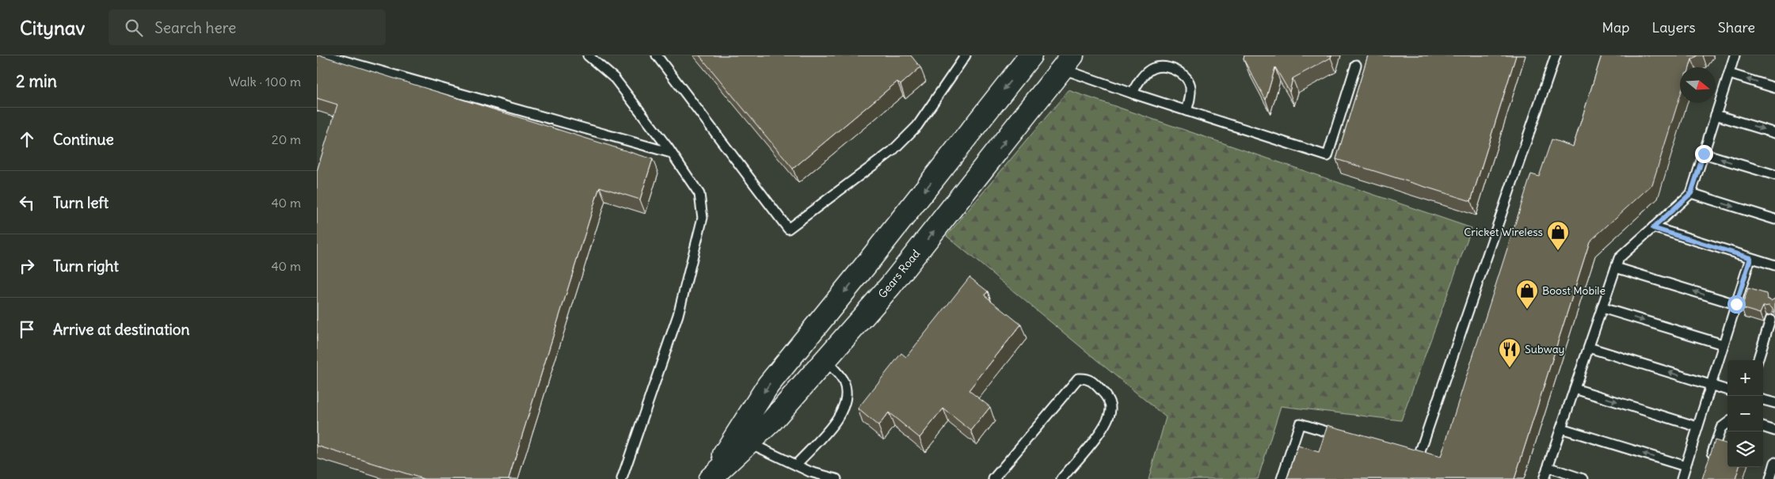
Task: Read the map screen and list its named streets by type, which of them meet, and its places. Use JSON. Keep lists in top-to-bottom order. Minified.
{"streets":{"street":["Gears Road"]},"places":{"shop":["Cricket Wireless","Boost Mobile"],"restaurant":["Subway"]},"north":"right","page":{"header":"Citynav","search":"Search here","nav":["Map","Layers","Share"],"heading":["2 min","Walk · 100 m"],"list":[["Continue","20 m"],["Turn left","40 m"],["Turn right","40 m"],"Arrive at destination"],"map_buttons":["+","−"]}}
